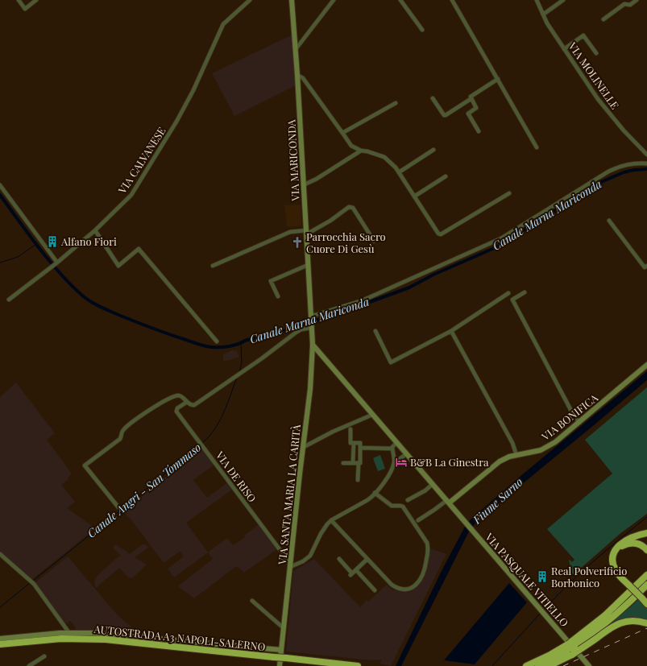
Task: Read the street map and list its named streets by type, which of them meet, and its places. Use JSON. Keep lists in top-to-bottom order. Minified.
{"streets":{"highway":["AUTOSTRADA A3 NAPOLI-SALERNO"],"street":["VIA MOLINELLE","VIA CALVANESE","VIA MARICONDA","VIA BONIFICA","VIA DE RISO","VIA SANTA MARIA LA CARITÀ","VIA PASQUALE VITIELLO"]},"crossings":[["VIA MARICONDA","VIA SANTA MARIA LA CARITÀ"],["VIA BONIFICA","VIA PASQUALE VITIELLO"],["VIA DE RISO","VIA SANTA MARIA LA CARITÀ"],["VIA SANTA MARIA LA CARITÀ","VIA PASQUALE VITIELLO"]],"water":["Canale Marna Mariconda","Canale Angri - San Tommaso","Fiume Sarno"],"places":{"building":["Alfano Fiori","Real Polverificio Borbonico"],"church":["Parrocchia Sacro Cuore Di Gesù"],"hotel":["B&B La Ginestra"]}}
